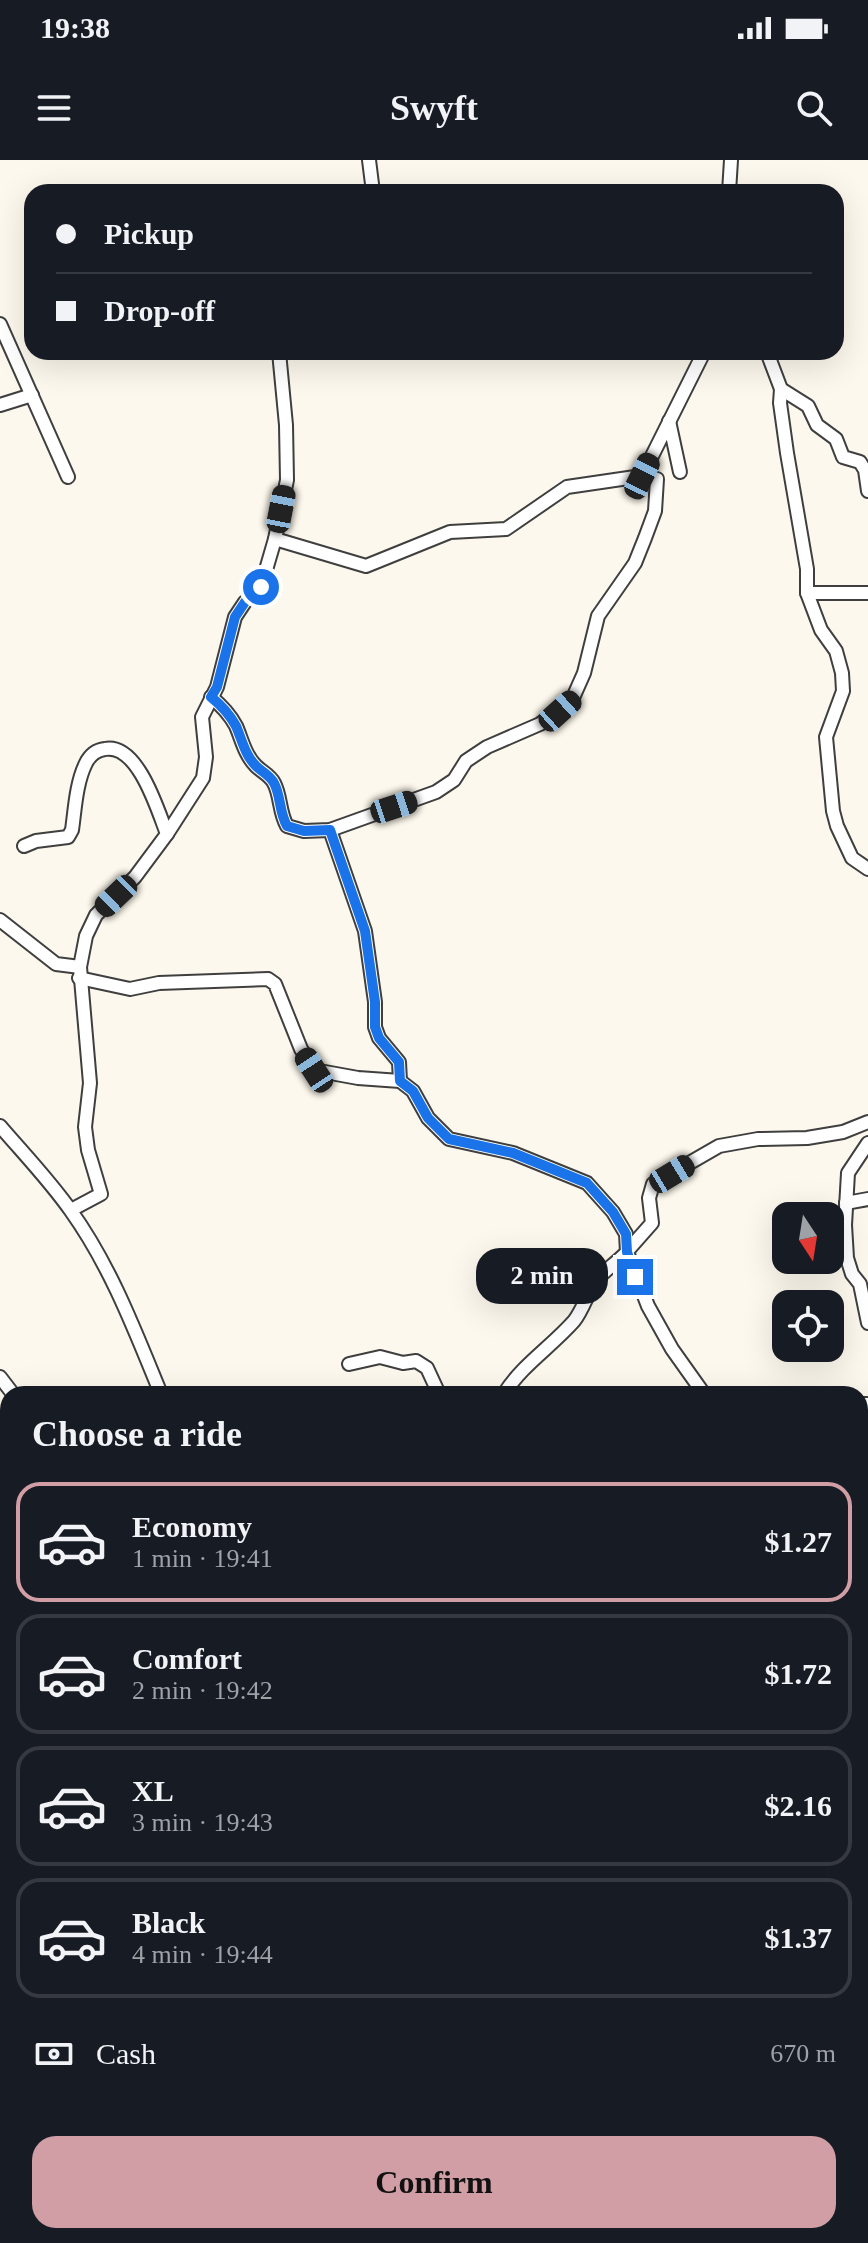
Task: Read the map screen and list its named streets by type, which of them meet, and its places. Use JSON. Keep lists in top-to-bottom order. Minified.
{"north":"bottom","page":{"status":"19:38","header":"Swyft","banner":["Pickup","Drop-off"],"bubble":"2 min","heading":"Choose a ride","list":[{"name":"Economy","note":"1 min · 19:41","value":"$1.27"},{"name":"Comfort","note":"2 min · 19:42","value":"$1.72"},{"name":"XL","note":"3 min · 19:43","value":"$2.16"},{"name":"Black","note":"4 min · 19:44","value":"$1.37"}],"pay":["Cash","670 m"],"buttons":"Confirm"}}
